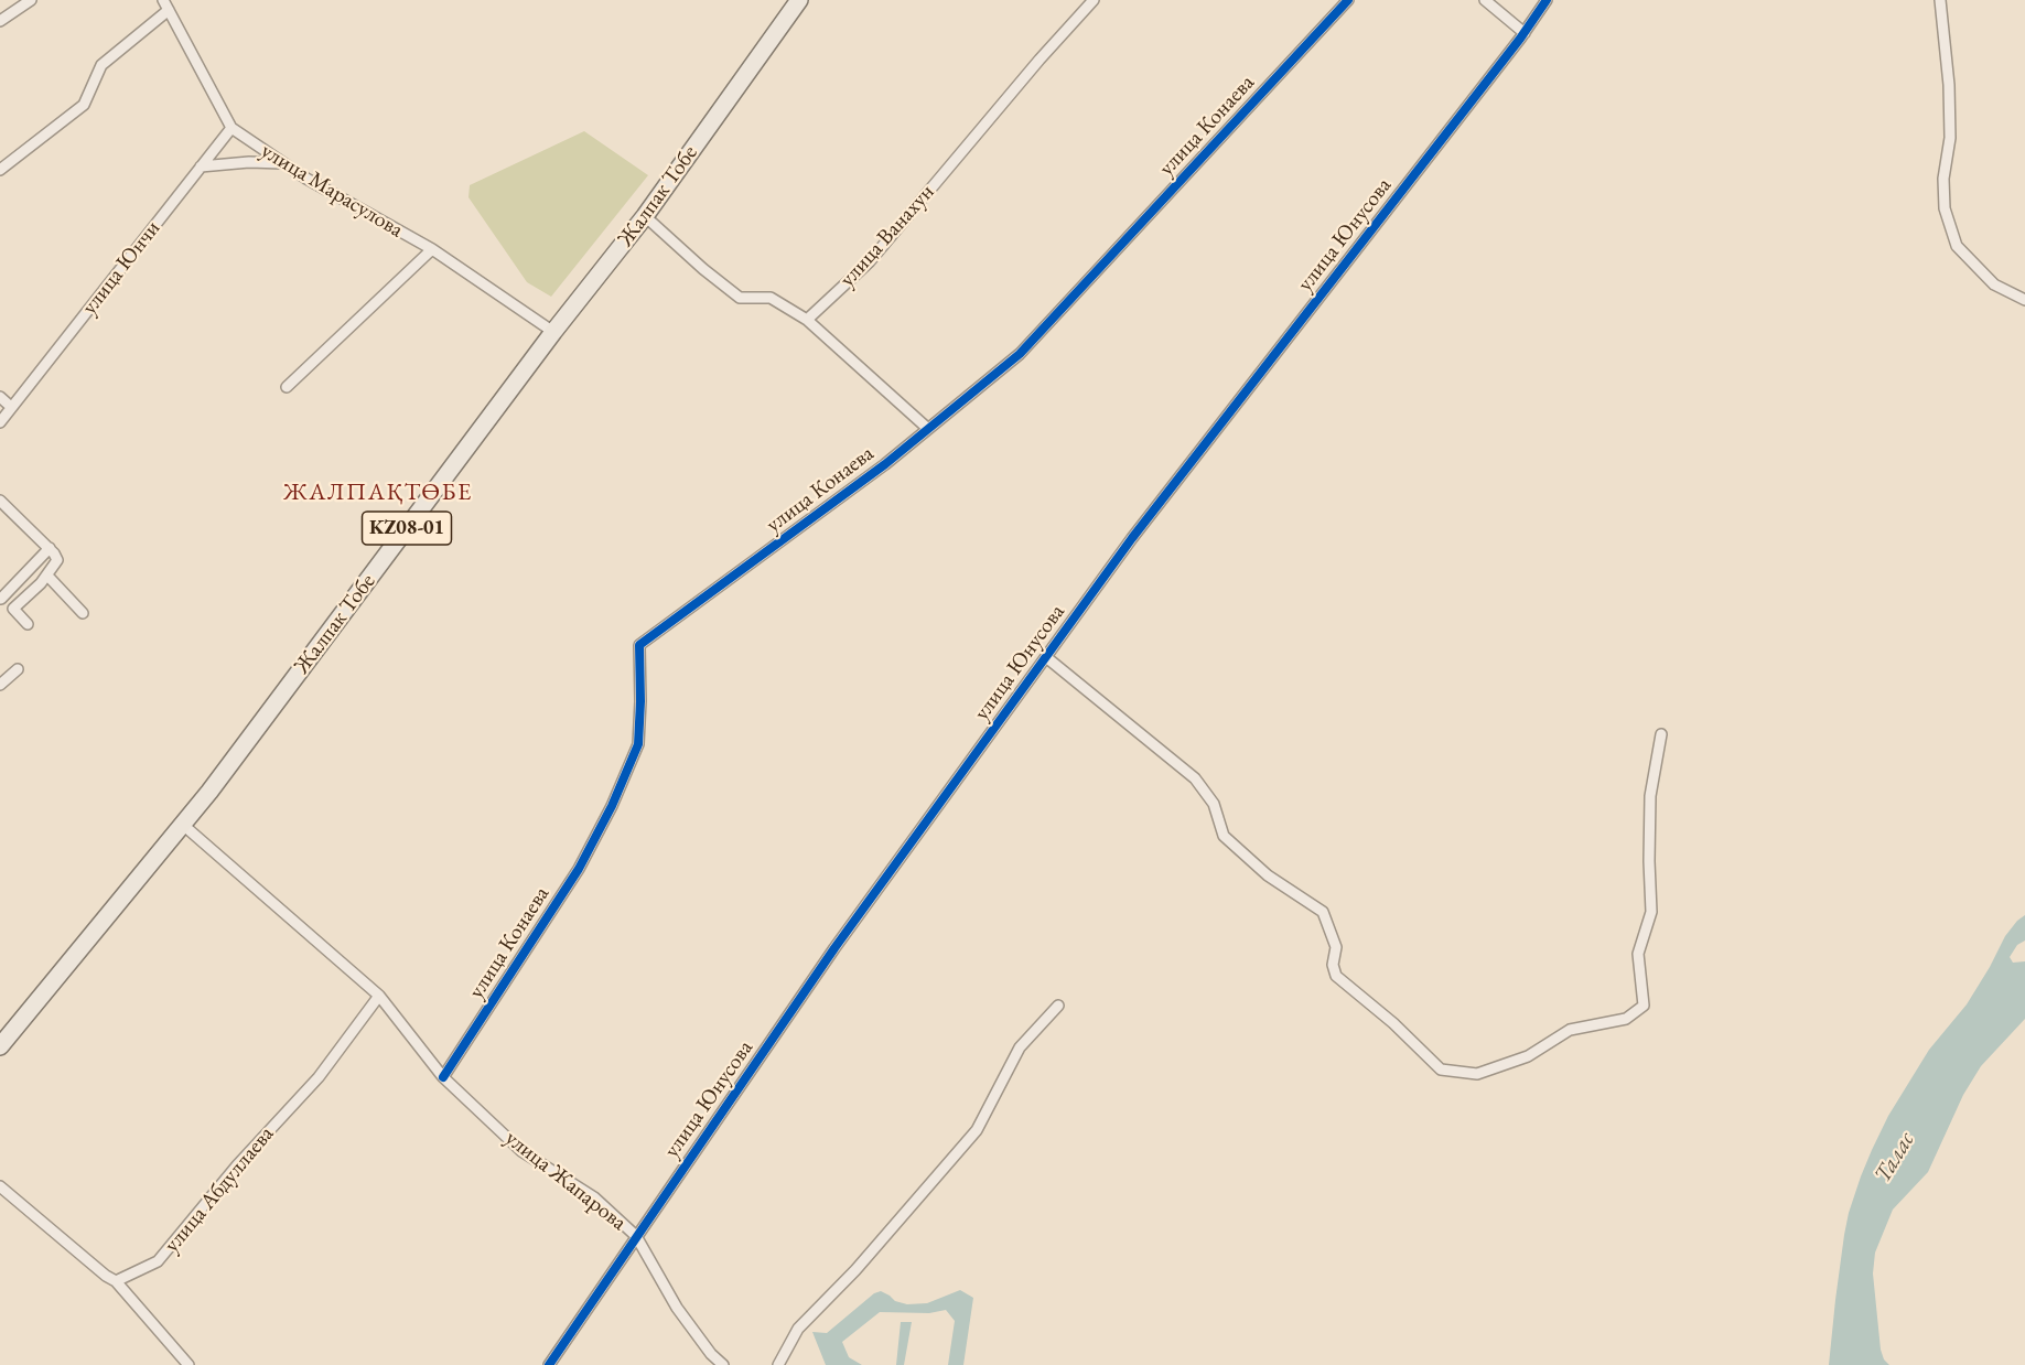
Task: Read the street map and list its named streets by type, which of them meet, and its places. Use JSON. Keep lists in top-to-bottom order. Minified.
{"streets":{"main road":["Жалпак Тобе","KZ08-01"],"street":["улица Конаева","улица Марасулова","улица Юнусова","улица Ванахун","улица Юнчи","улица Жапарова","улица Абдуллаева"]},"crossings":[["улица Конаева","улица Жапарова"],["улица Марасулова","Жалпак Тобе"],["улица Марасулова","улица Юнчи"],["Жалпак Тобе","улица Жапарова"],["улица Юнусова","улица Жапарова"],["улица Жапарова","улица Абдуллаева"]],"districts":["ЖАЛПАҚТӨБЕ"],"water":["Талас"]}
